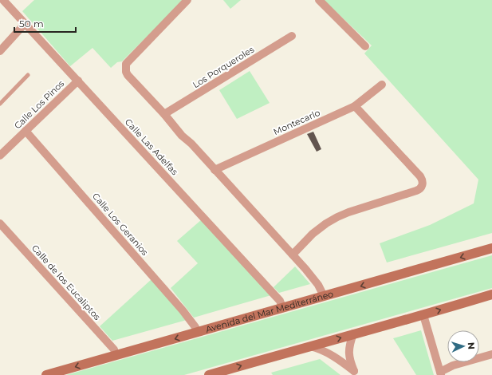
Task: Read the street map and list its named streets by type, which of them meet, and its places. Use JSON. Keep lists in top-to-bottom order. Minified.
{"streets":{"street":["Los Porqueroles","Calle Los Pinos","Montecarlo","Calle Las Adelfas","Calle Los Geranios","Calle de los Eucaliptos","Avenida del Mar Mediterráneo"]},"crossings":[["Calle Los Pinos","Calle Las Adelfas"],["Calle Los Pinos","Calle Los Geranios"],["Calle Las Adelfas","Avenida del Mar Mediterráneo"],["Calle Los Geranios","Avenida del Mar Mediterráneo"],["Calle de los Eucaliptos","Avenida del Mar Mediterráneo"]],"scale_bar":"50 m","north":"right"}
